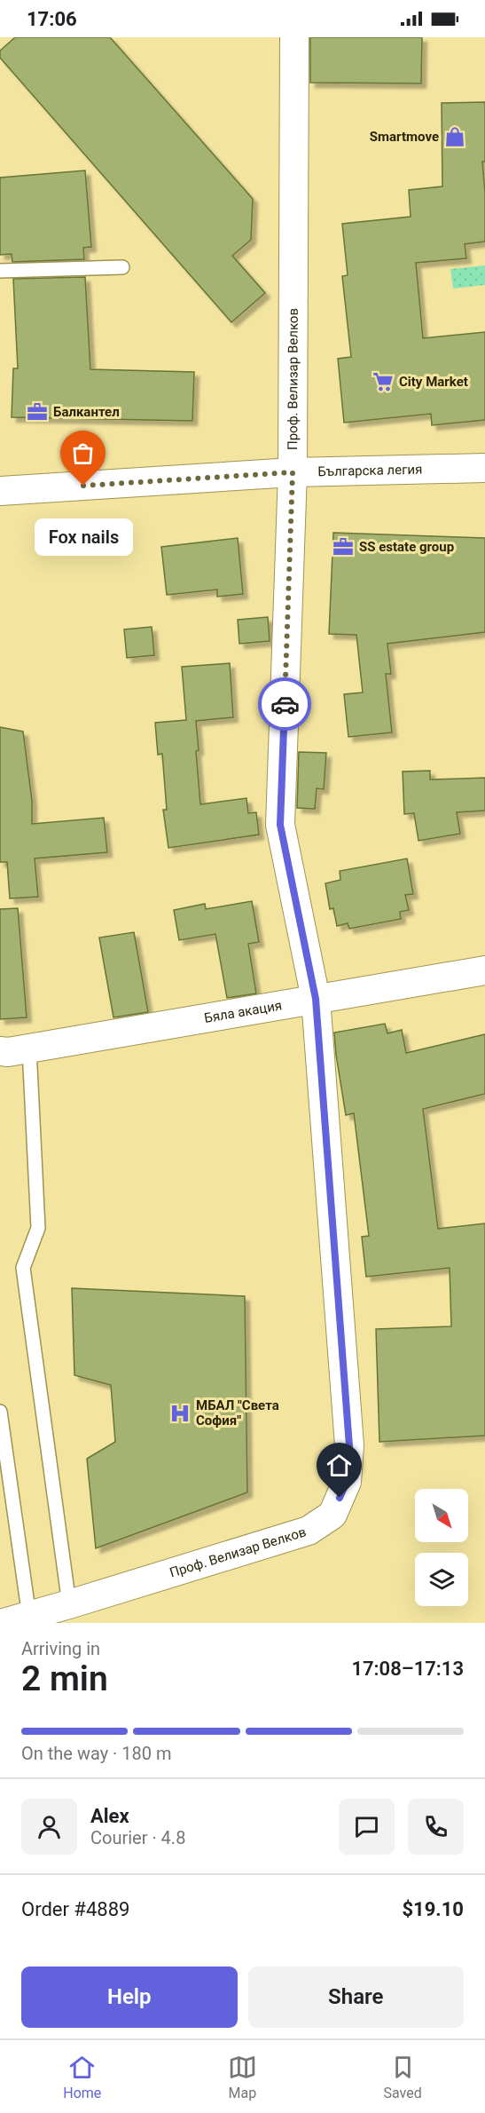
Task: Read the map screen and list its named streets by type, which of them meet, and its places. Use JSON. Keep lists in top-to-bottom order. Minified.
{"streets":{"street":["Проф. Велизар Велков","Българска легия","Бяла акация"]},"crossings":[["Проф. Велизар Велков","Българска легия"],["Проф. Велизар Велков","Бяла акация"]],"places":{"shop":["Smartmove"],"supermarket":["City Market"],"office":["Балкантел","SS estate group"],"other":["Fox nails"],"hospital":["МБАЛ \"Света София\""]},"north":"bottom right","page":{"status":"17:06","bubble":"Fox nails","heading":["2 min","Arriving in","17:08–17:13"],"panel":["Alex","Courier · 4.8","Order #4889","$19.10"],"bar":"On the way · 180 m","buttons":["Help","Share"],"tabs":["Home","Map","Saved"]}}
